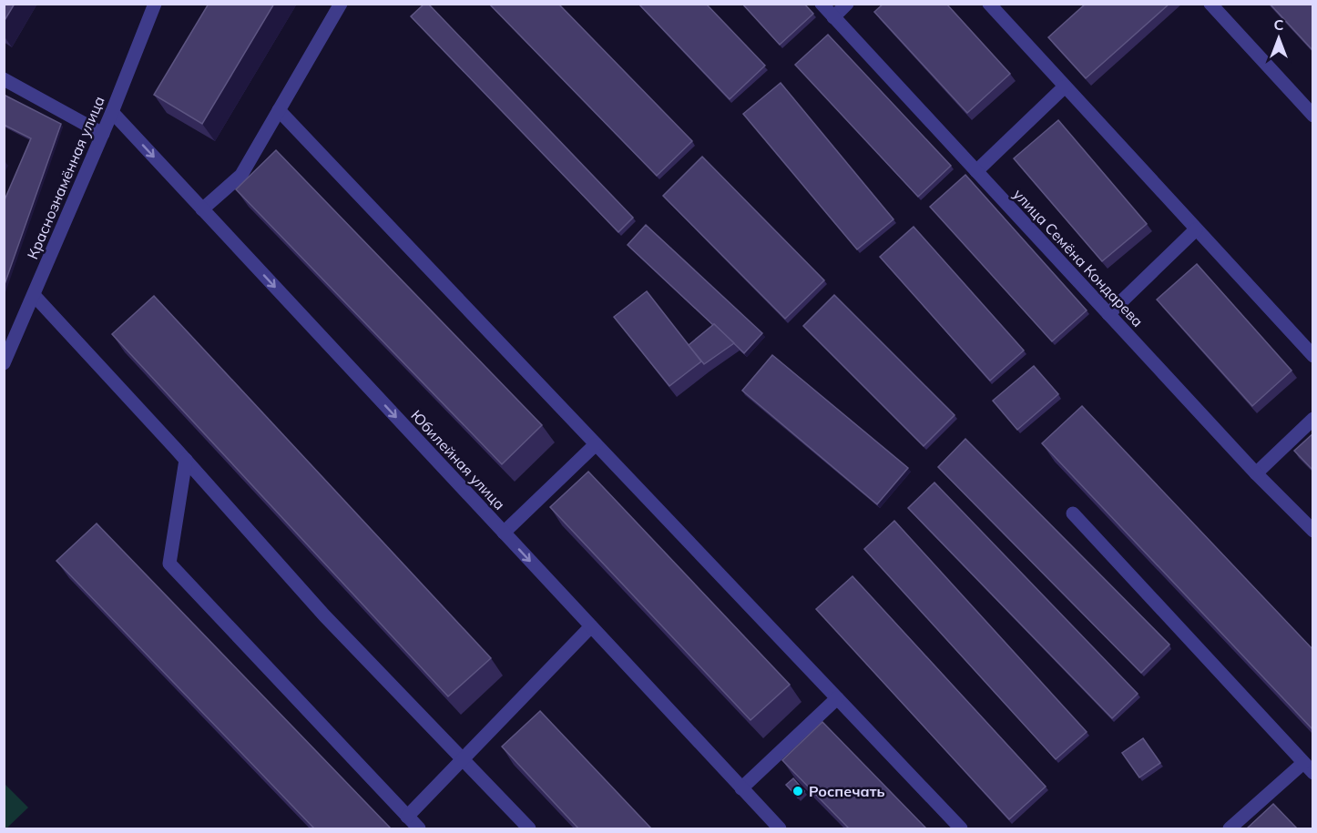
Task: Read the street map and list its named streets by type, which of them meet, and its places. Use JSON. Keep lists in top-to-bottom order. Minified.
{"streets":{"street":["Краснознамённая улица","улица Семёна Кондарева","Юбилейная улица"]},"crossings":[["Краснознамённая улица","Юбилейная улица"]],"one_way":["Юбилейная улица"],"places":["Роспечать"],"north":"top"}
